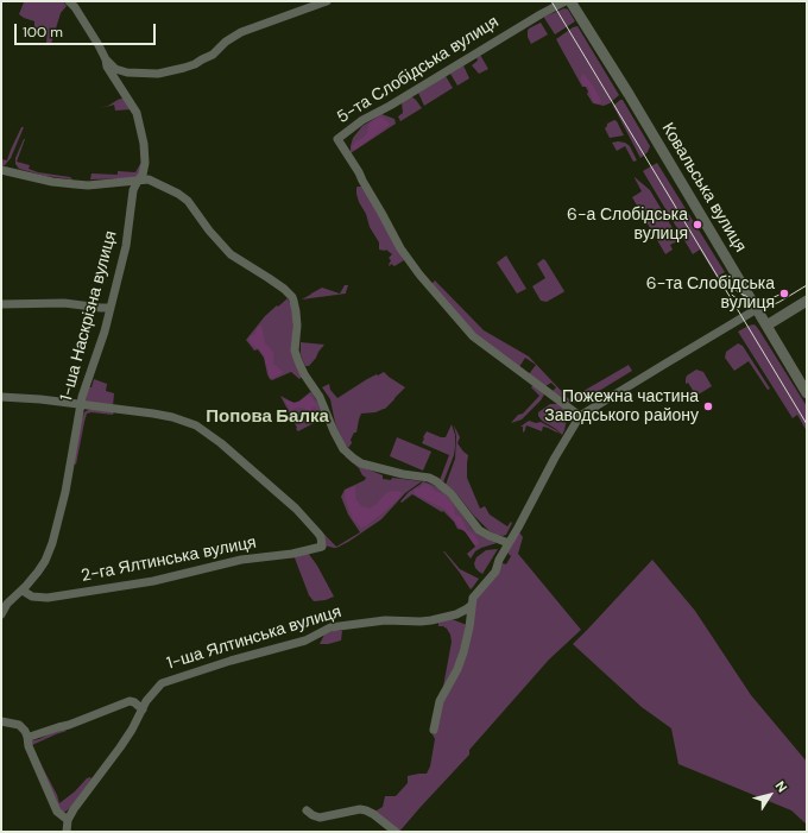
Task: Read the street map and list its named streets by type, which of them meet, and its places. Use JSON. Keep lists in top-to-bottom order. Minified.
{"streets":{"street":["5-та Слобідська вулиця","Ковальська вулиця","1-ша Наскрізна вулиця","2-га Ялтинська вулиця","1-ша Ялтинська вулиця"]},"crossings":[["5-та Слобідська вулиця","1-ша Ялтинська вулиця"],["1-ша Наскрізна вулиця","2-га Ялтинська вулиця"]],"districts":["Попова Балка"],"places":["6-а Слобідська вулиця","6-та Слобідська вулиця","Пожежна частина Заводського району"],"scale_bar":"100 m","north":"top right"}
